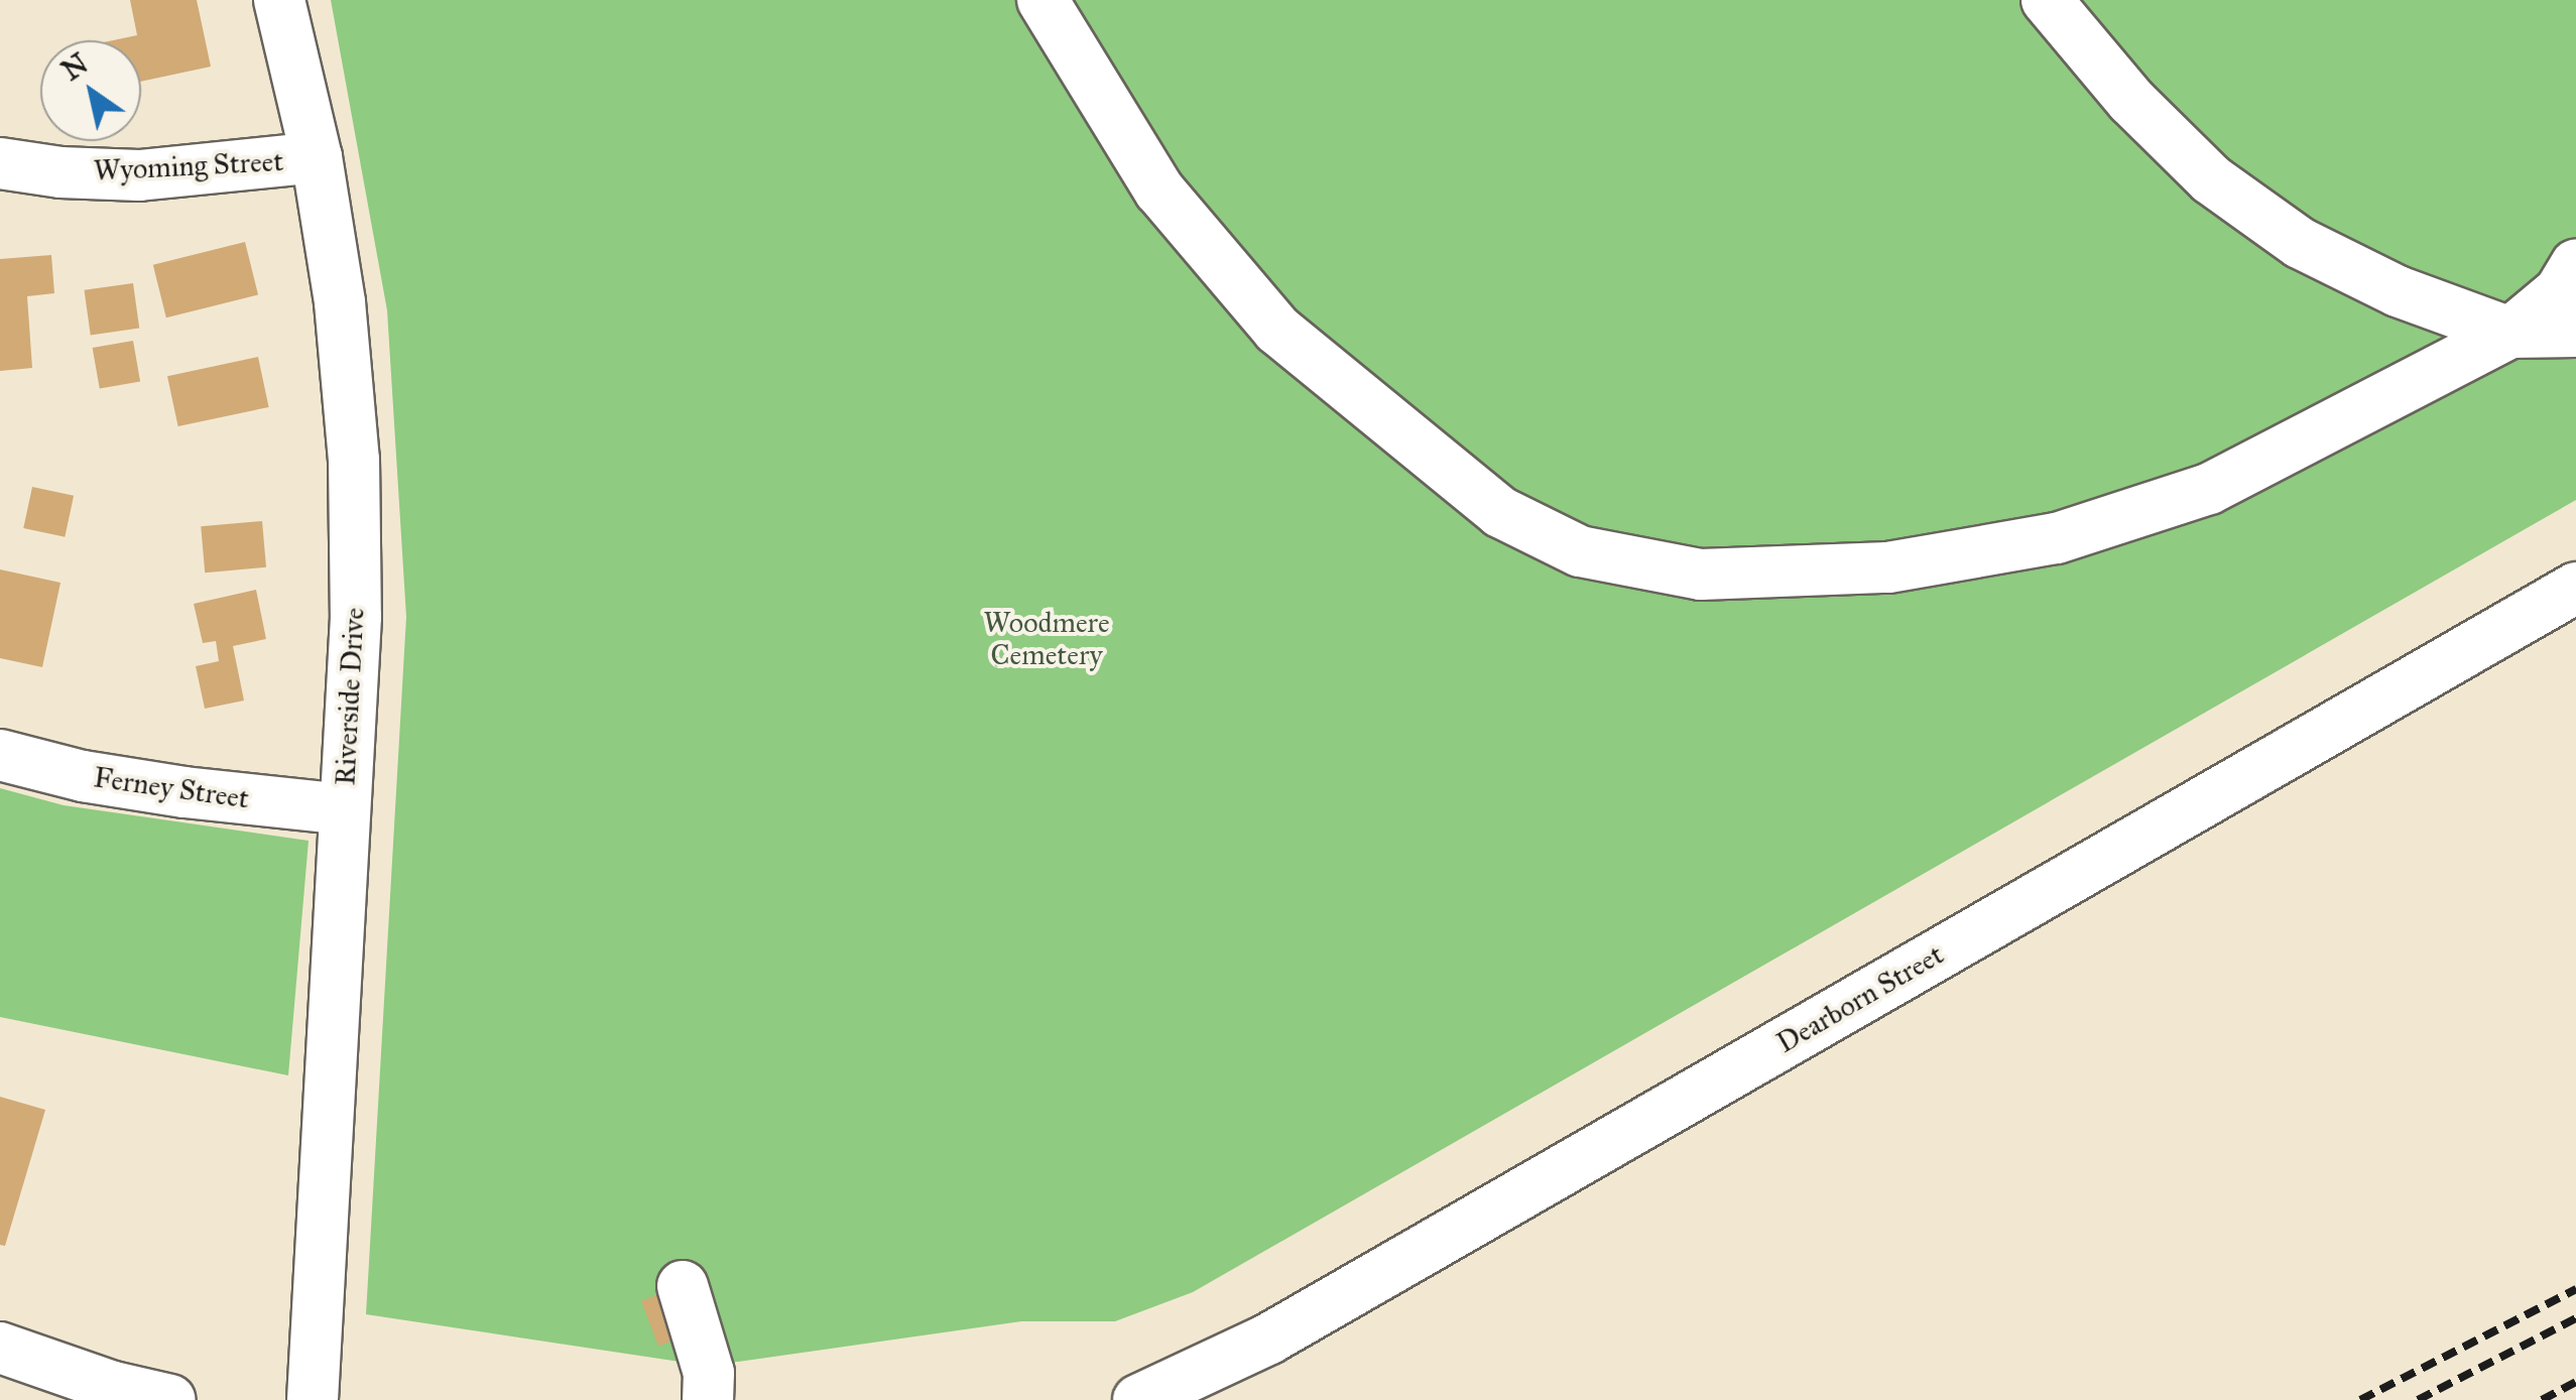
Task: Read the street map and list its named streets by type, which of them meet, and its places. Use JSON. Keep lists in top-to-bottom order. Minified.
{"streets":{"street":["Wyoming Street","Riverside Drive","Ferney Street","Dearborn Street"]},"crossings":[["Wyoming Street","Riverside Drive"],["Riverside Drive","Ferney Street"]],"parks":["Woodmere Cemetery"],"north":"top left"}
